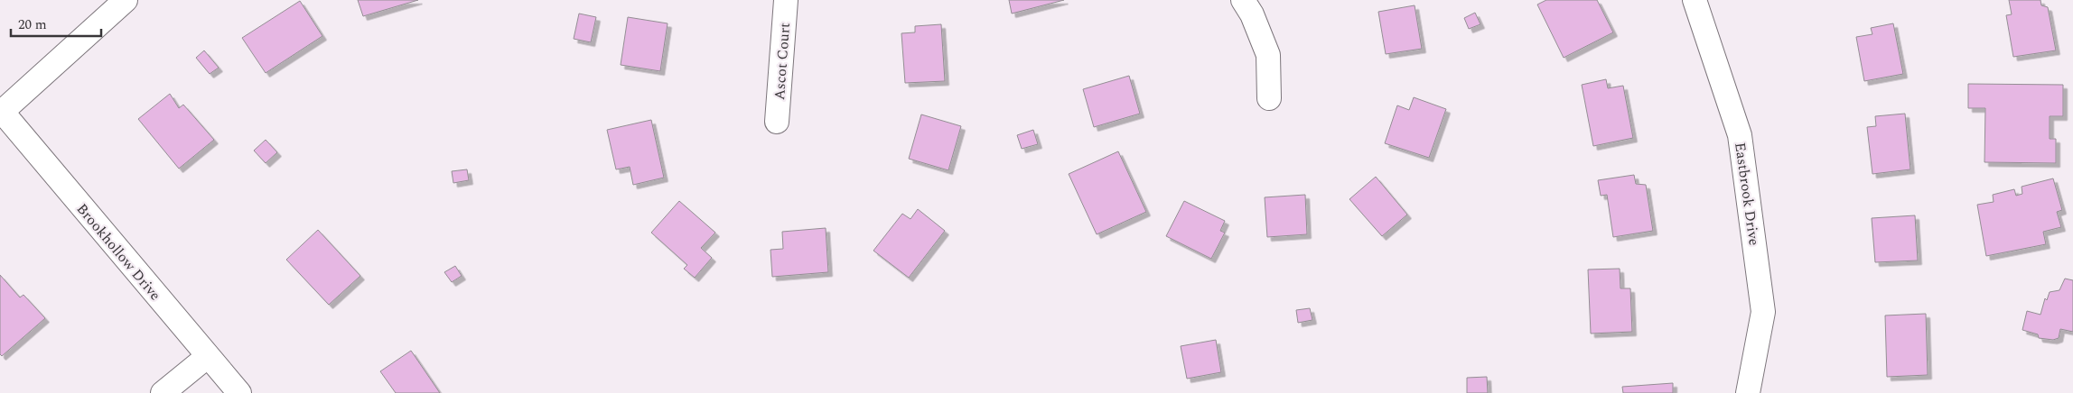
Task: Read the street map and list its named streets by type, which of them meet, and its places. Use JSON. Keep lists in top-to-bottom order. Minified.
{"streets":{"street":["Ascot Court","Eastbrook Drive","Brookhollow Drive"]},"scale_bar":"20 m"}
